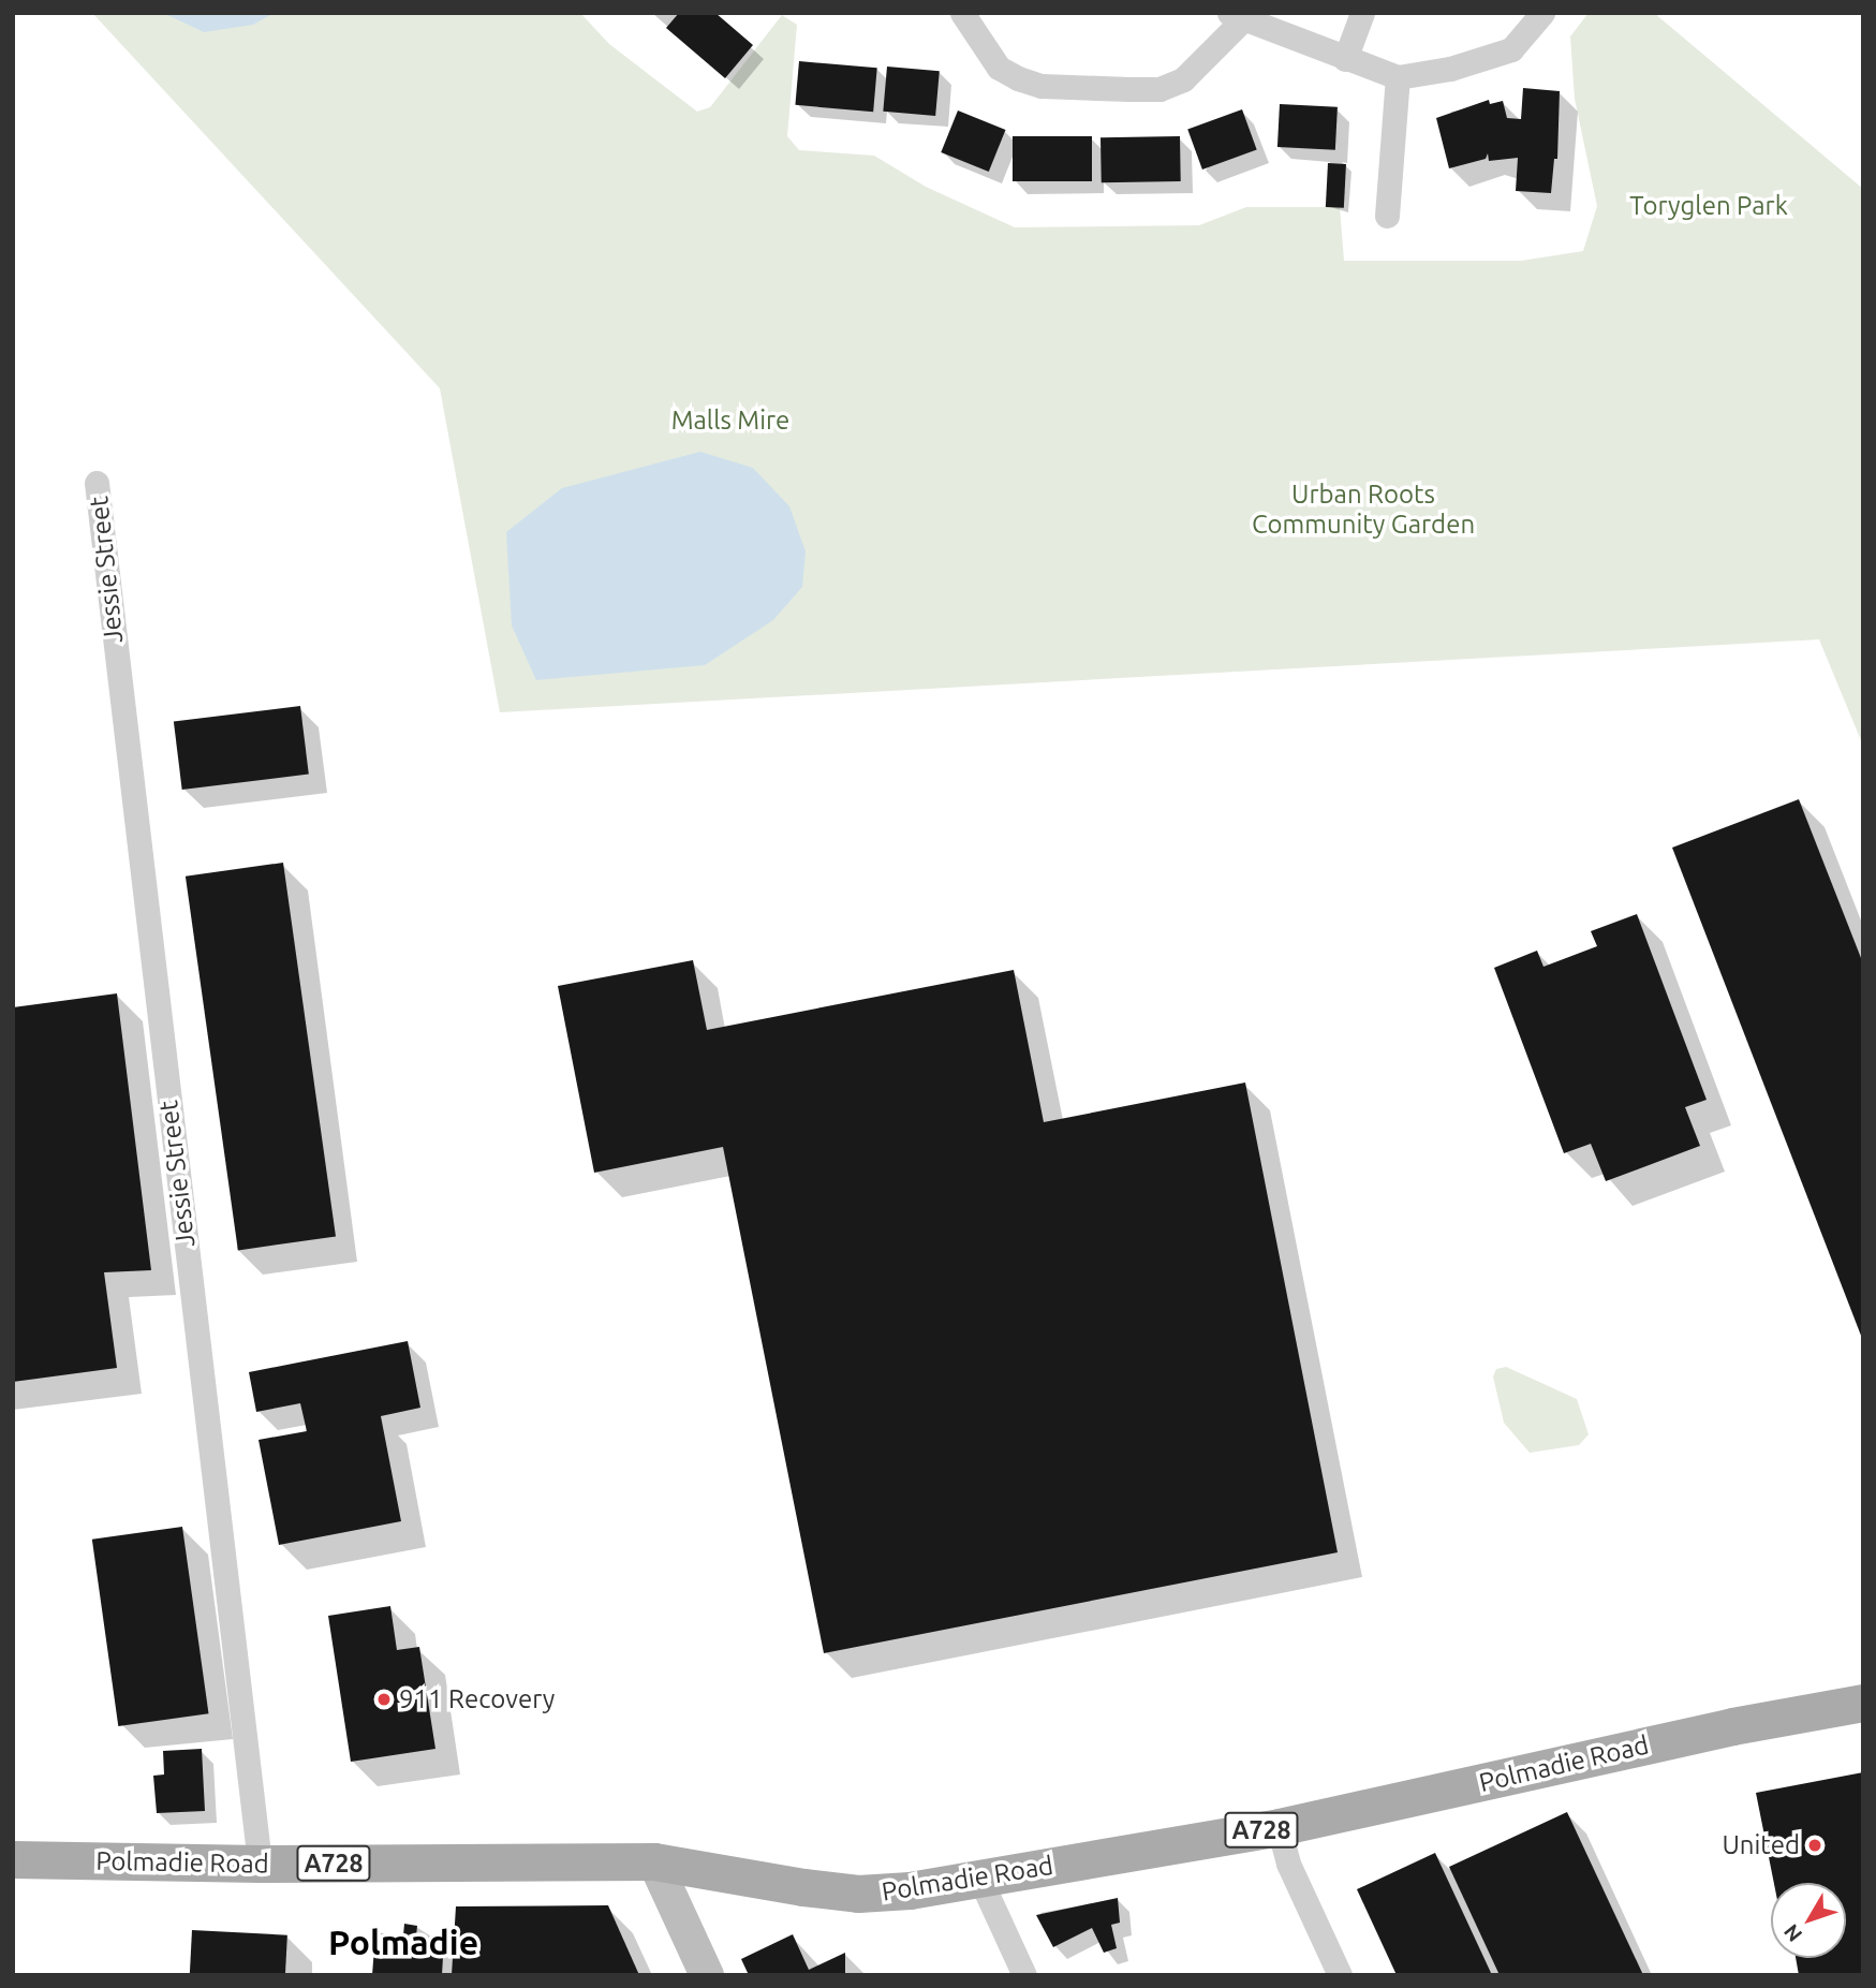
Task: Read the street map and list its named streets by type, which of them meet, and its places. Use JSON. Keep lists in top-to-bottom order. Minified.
{"streets":{"main road":["Polmadie Road","A728"],"street":["Jessie Street"]},"crossings":[["Jessie Street","Polmadie Road"]],"districts":["Polmadie"],"parks":["Toryglen Park","Malls Mire","Urban Roots Community Garden"],"places":["911 Recovery","United"],"north":"bottom left"}
